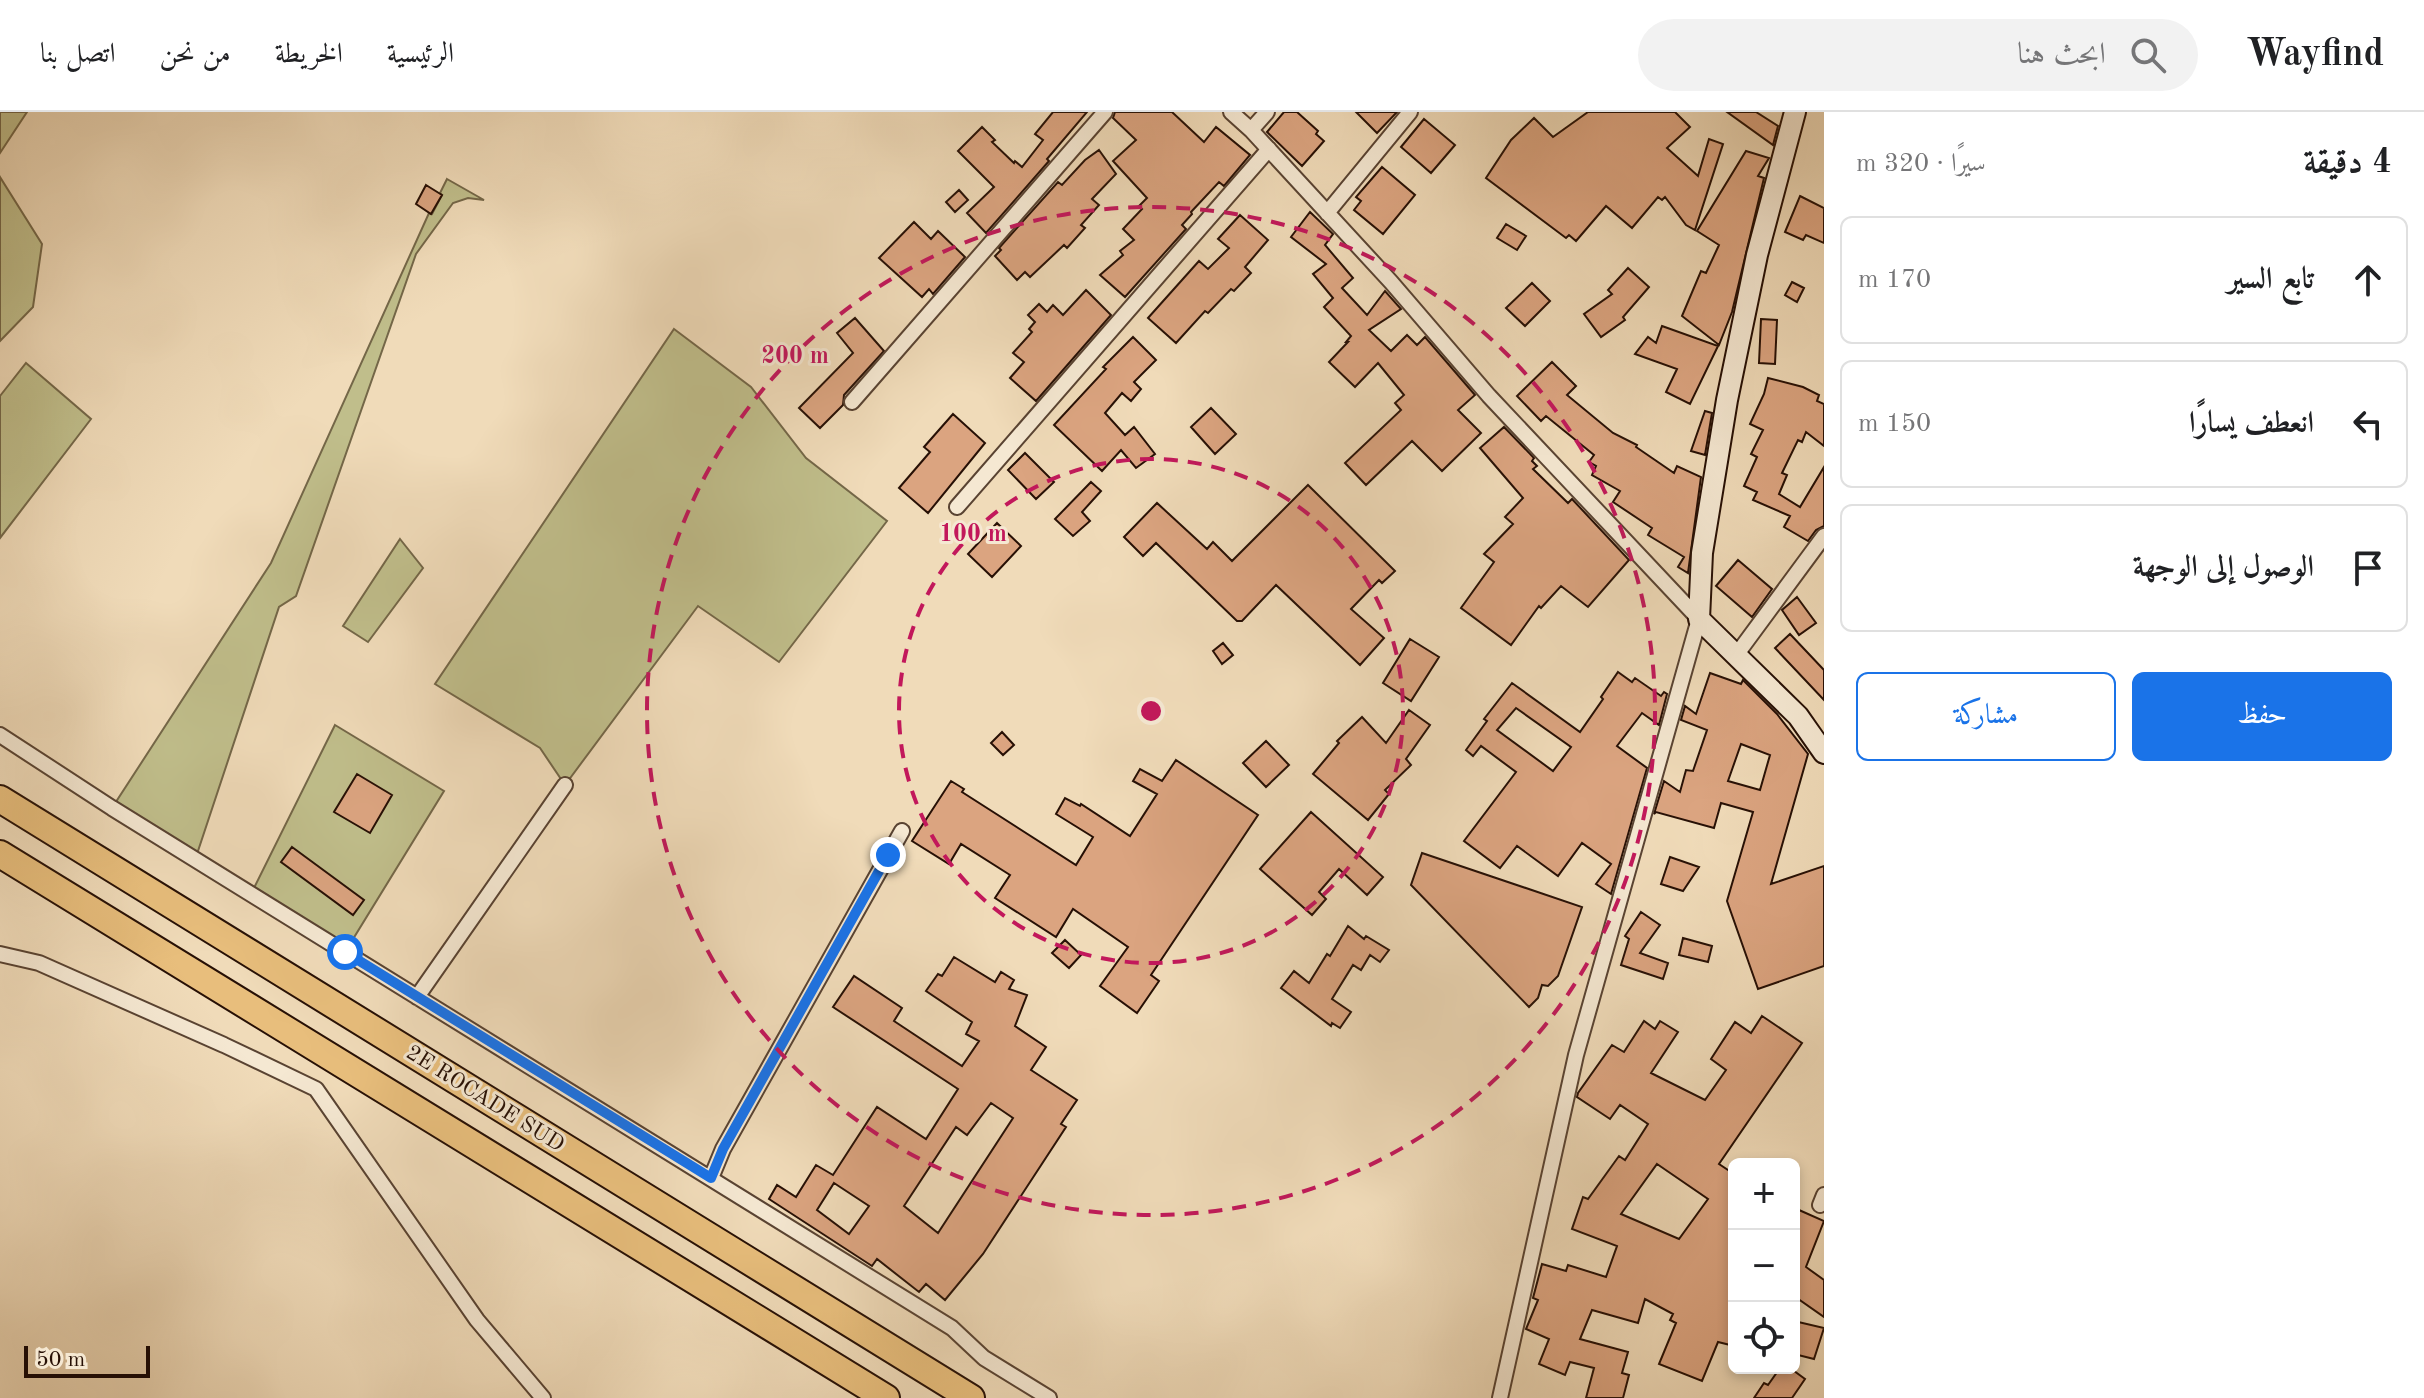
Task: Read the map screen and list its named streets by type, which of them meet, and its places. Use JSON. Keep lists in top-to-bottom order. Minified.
{"streets":{"highway":["2E ROCADE SUD"]},"scale_bar":"50 m","page":{"header":"Wayfind","search":"ابحث هنا","nav":["الرئيسية","الخريطة","من نحن","اتصل بنا"],"heading":["4 دقيقة","سيرًا · 320 m"],"list":[["تابع السير","170 m"],["انعطف يسارًا","150 m"],"الوصول إلى الوجهة"],"buttons":["حفظ","مشاركة"],"map_buttons":["+","−"],"scale":"50 m"},"rings":["200 m","100 m"]}
